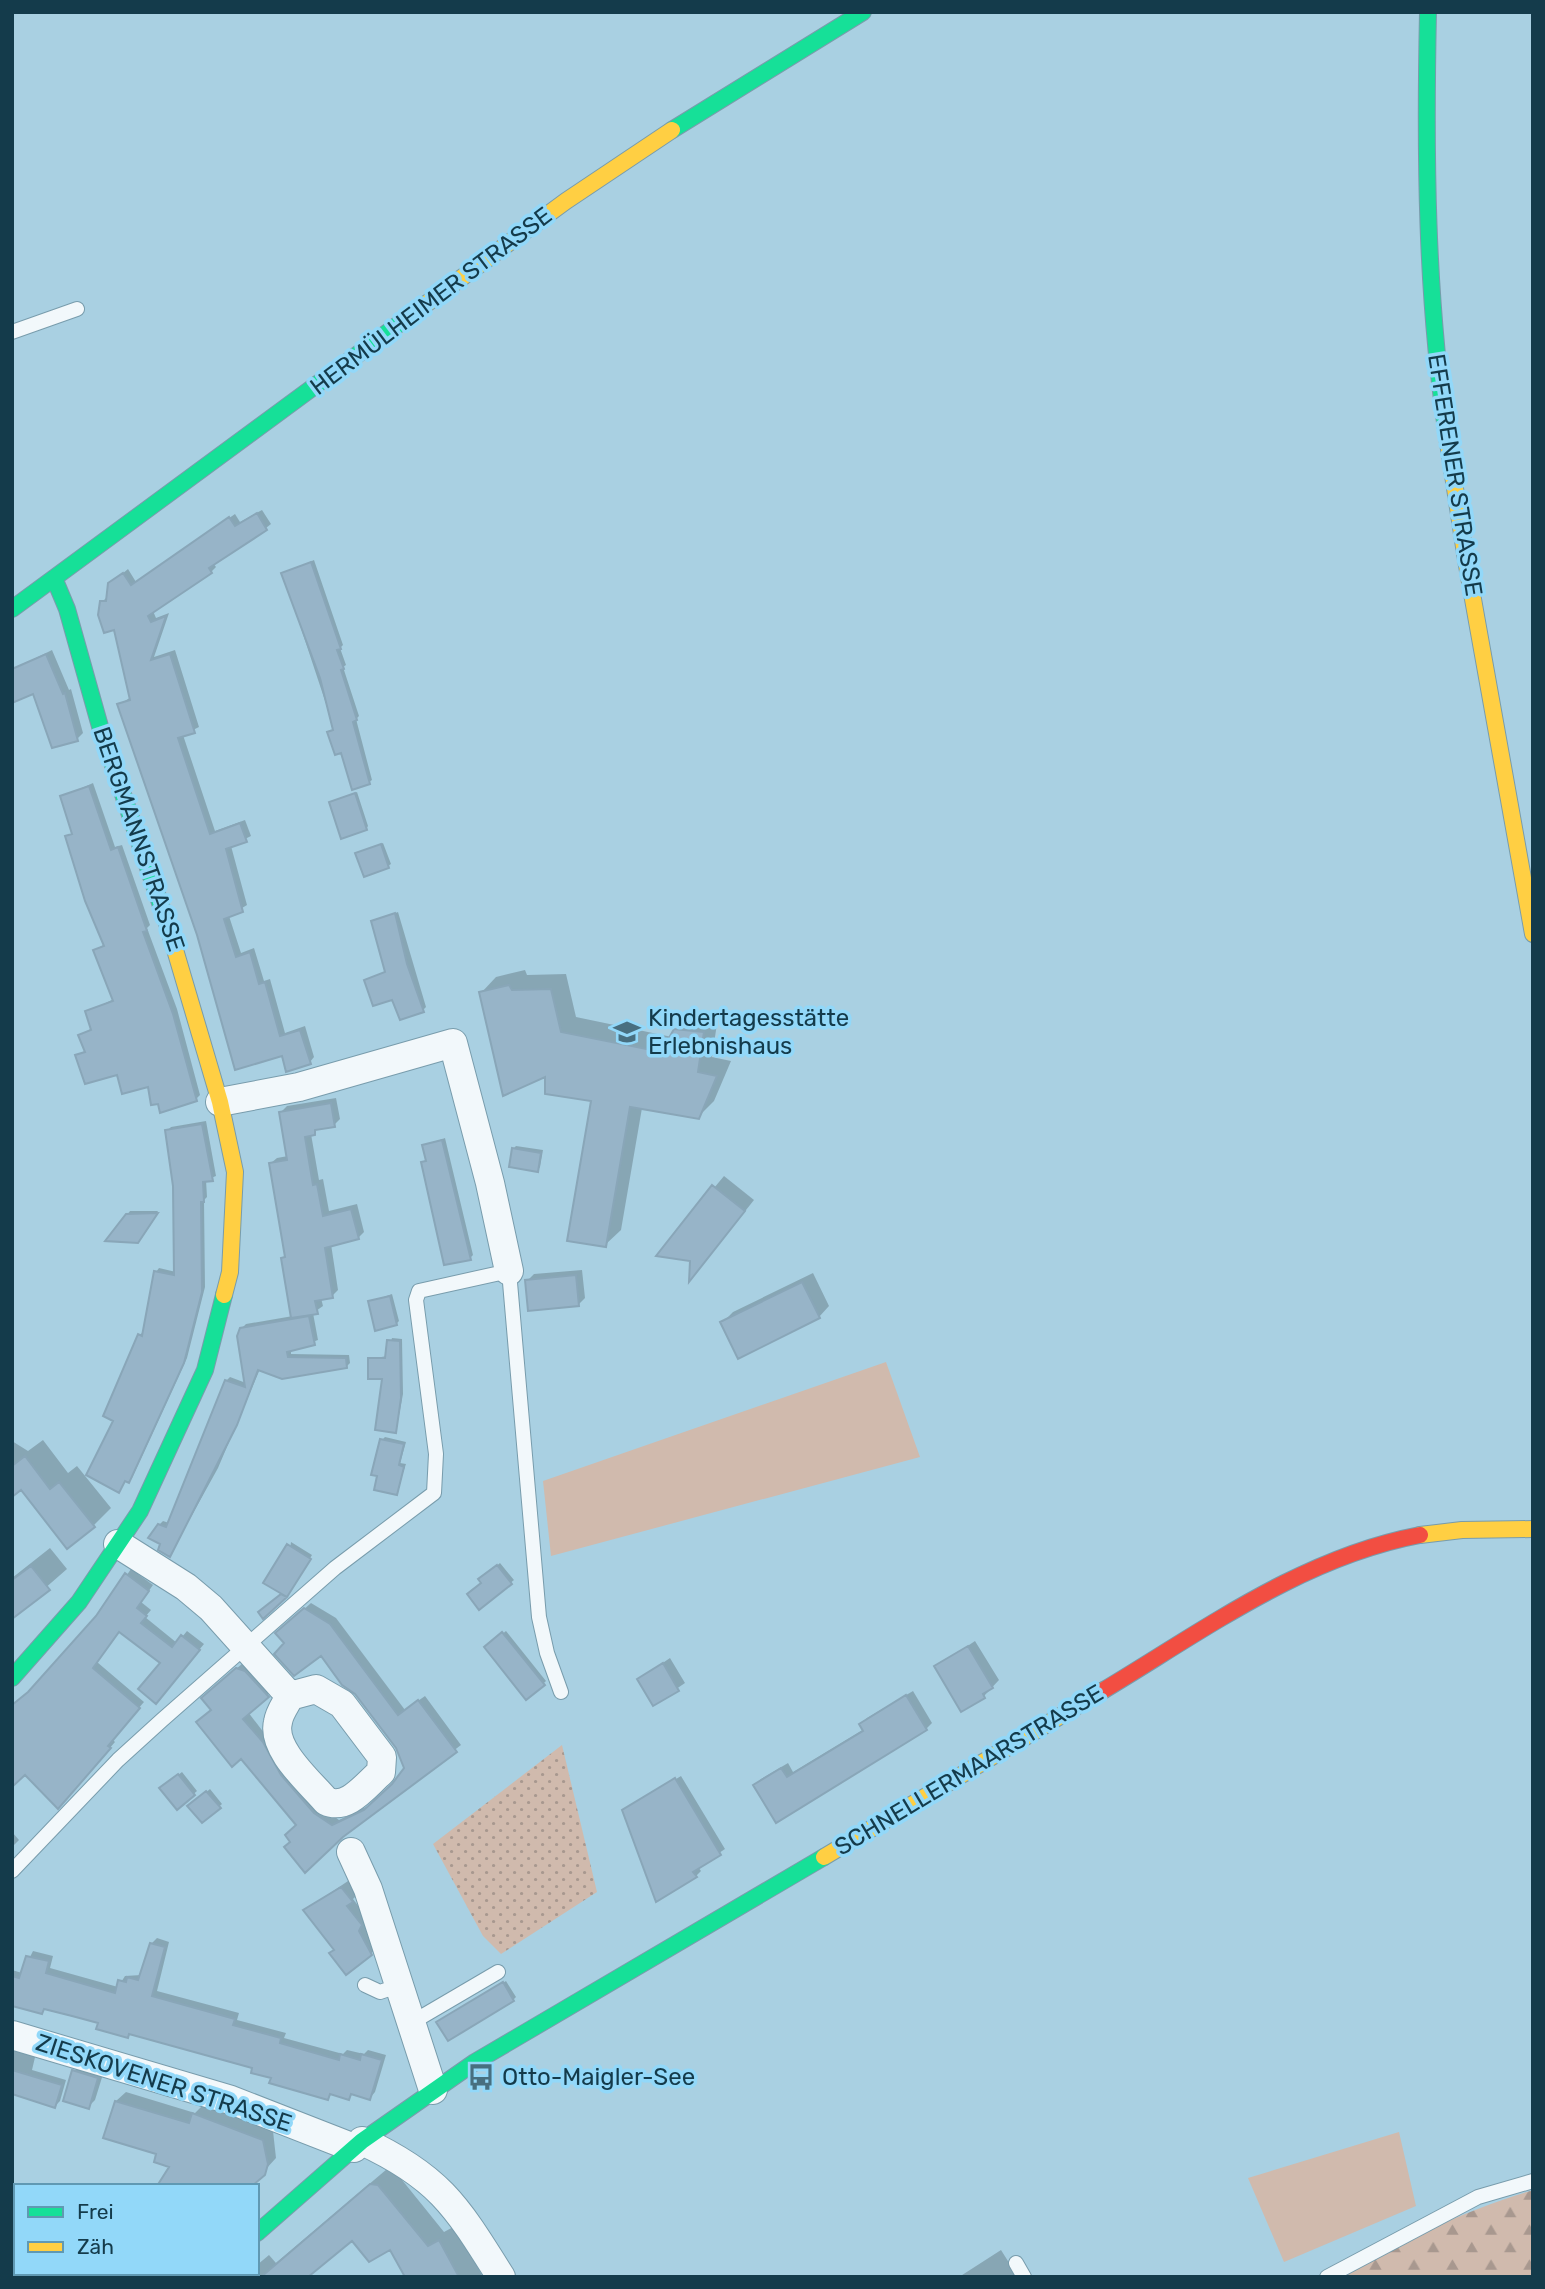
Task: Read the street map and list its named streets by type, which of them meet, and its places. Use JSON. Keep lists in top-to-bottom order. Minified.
{"streets":{"street":["HERMÜLHEIMER STRASSE","EFFERENER STRASSE","BERGMANNSTRASSE","SCHNELLERMAARSTRASSE","ZIESKOVENER STRASSE"]},"crossings":[["HERMÜLHEIMER STRASSE","BERGMANNSTRASSE"],["SCHNELLERMAARSTRASSE","ZIESKOVENER STRASSE"]],"places":{"school or university":["Kindertagesstätte Erlebnishaus"],"bus stop":["Otto-Maigler-See"]},"legend":["Frei","Zäh"]}
